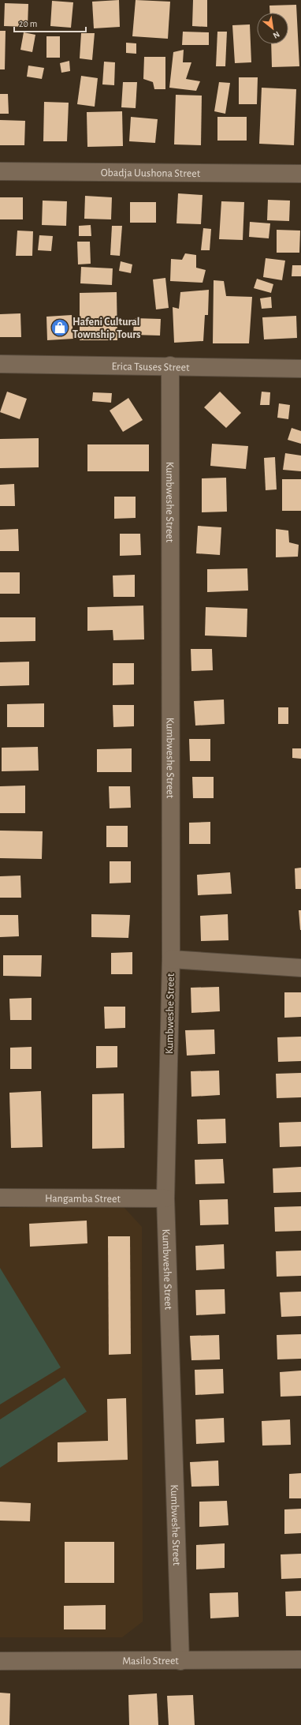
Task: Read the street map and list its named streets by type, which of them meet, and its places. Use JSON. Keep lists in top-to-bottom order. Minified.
{"streets":{"street":["Obadja Uushona Street","Erica Tsuses Street","Kumbweshe Street","Hangamba Street","Masilo Street"]},"crossings":[["Erica Tsuses Street","Kumbweshe Street"],["Kumbweshe Street","Hangamba Street"],["Kumbweshe Street","Masilo Street"]],"places":{"shop":["Hafeni Cultural Township Tours"]},"scale_bar":"20 m","north":"bottom right"}
